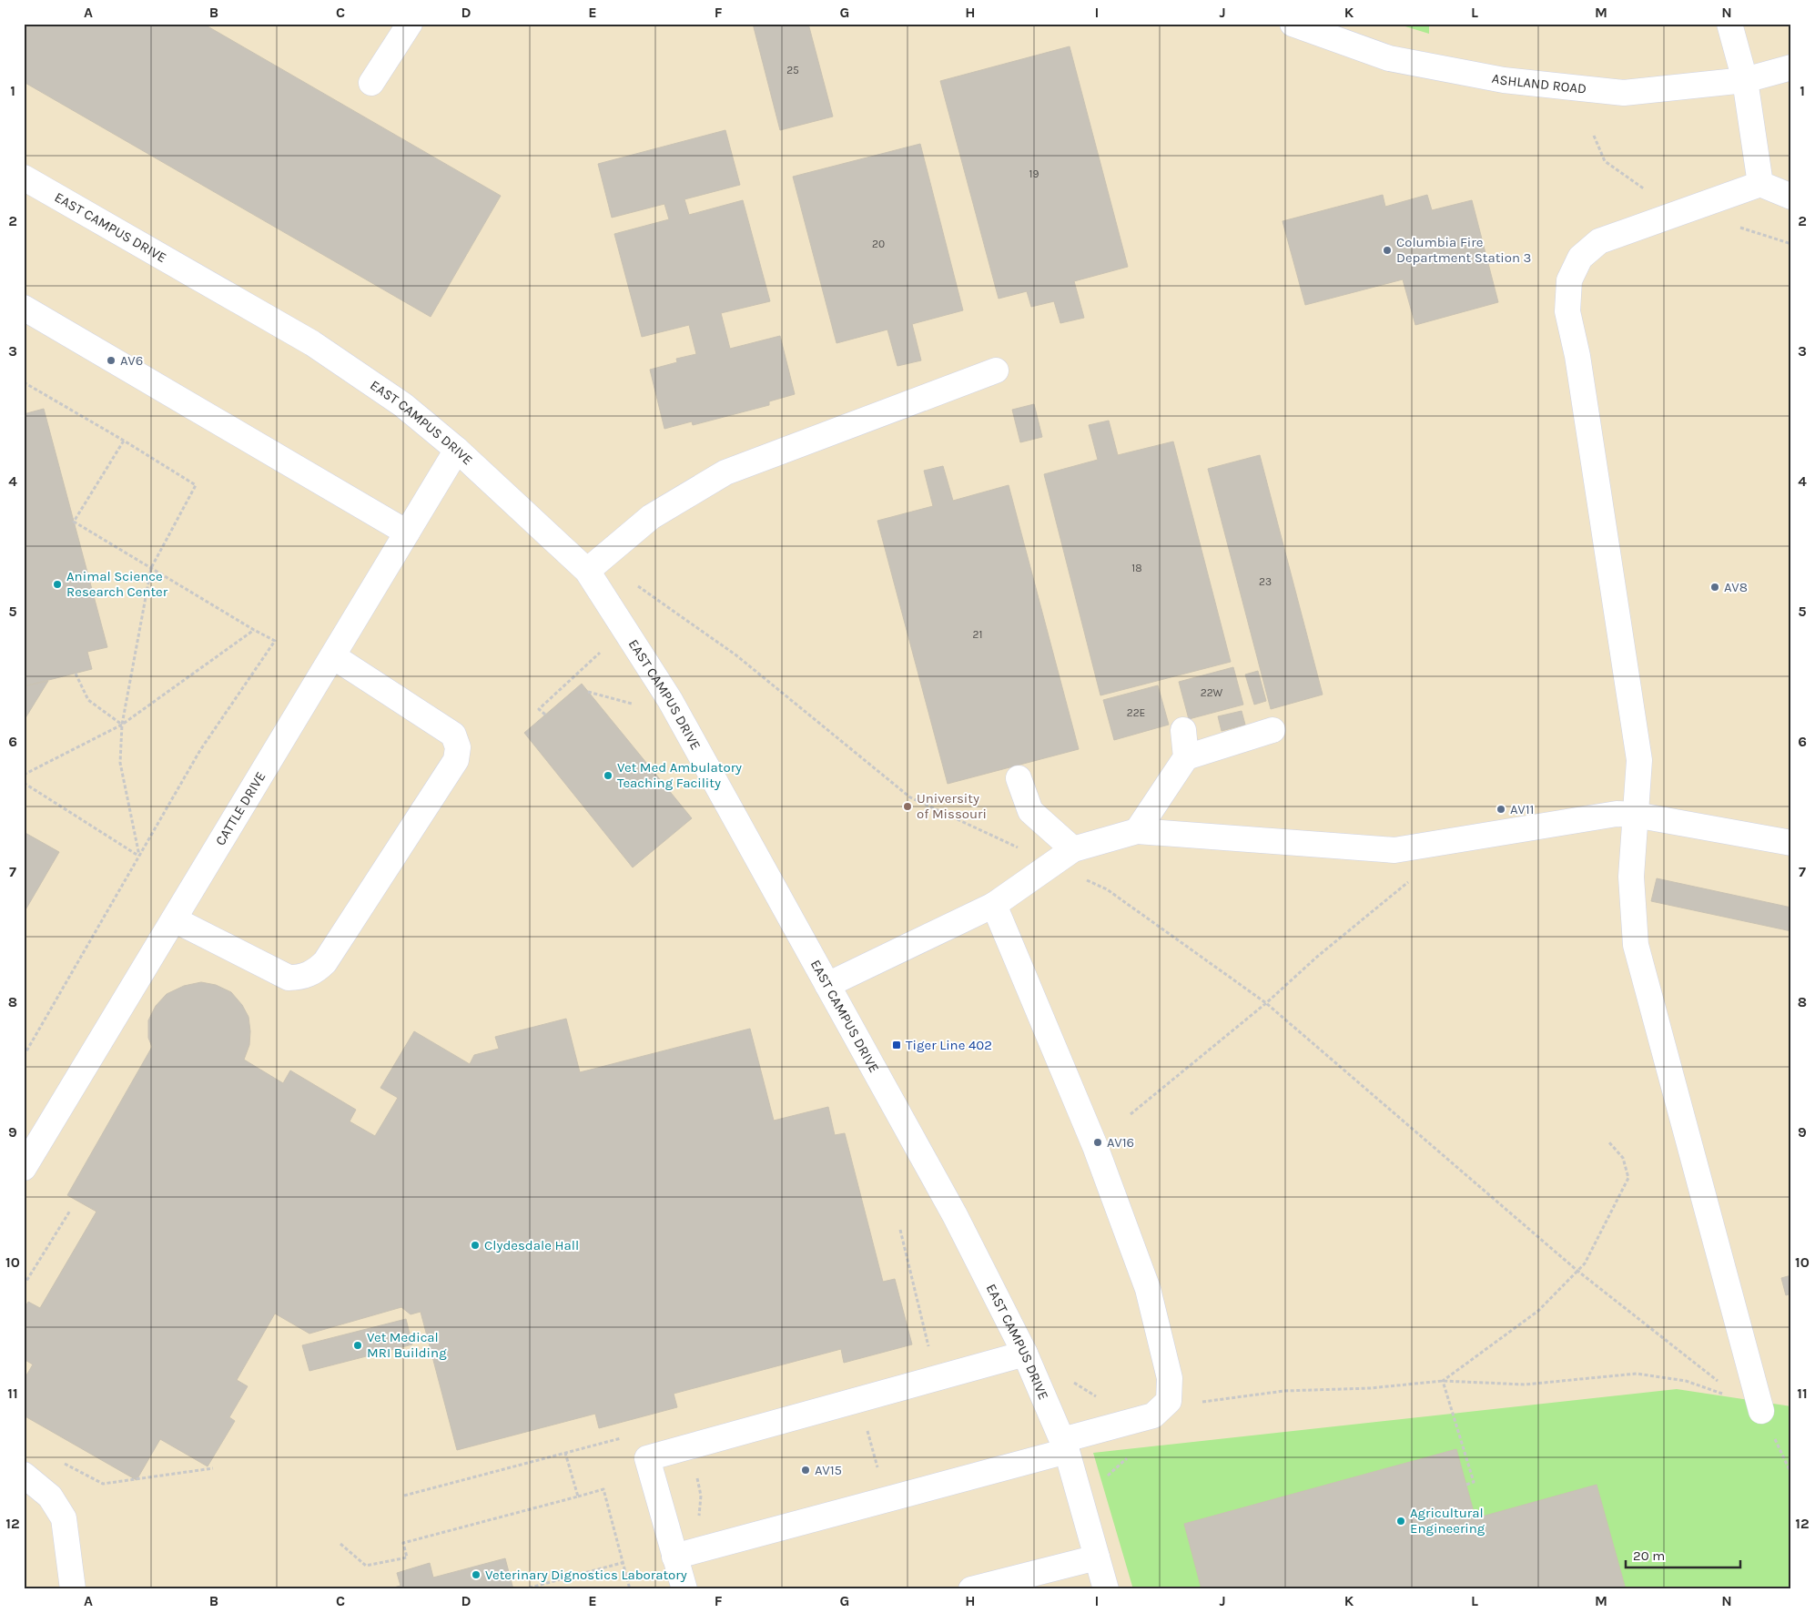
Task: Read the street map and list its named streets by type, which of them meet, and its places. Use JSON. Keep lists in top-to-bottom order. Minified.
{"streets":{"street":["ASHLAND ROAD","EAST CAMPUS DRIVE","CATTLE DRIVE"]},"crossings":[["EAST CAMPUS DRIVE","CATTLE DRIVE"]],"places":{"other":["Columbia Fire Department Station 3","AV6","Animal Science Research Center","AV8","Vet Med Ambulatory Teaching Facility","University of Missouri","AV11","AV16","Clydesdale Hall","Vet Medical MRI Building","AV15","Agricultural Engineering","Veterinary Dignostics Laboratory"],"transit":["Tiger Line 402"]},"house_numbers":["25","19","20","18","23","21","22W","22E"],"scale_bar":"20 m","grid":{"columns":["A","B","C","D","E","F","G","H","I","J","K","L","M","N"],"rows":["1","2","3","4","5","6","7","8","9","10","11","12"]}}
